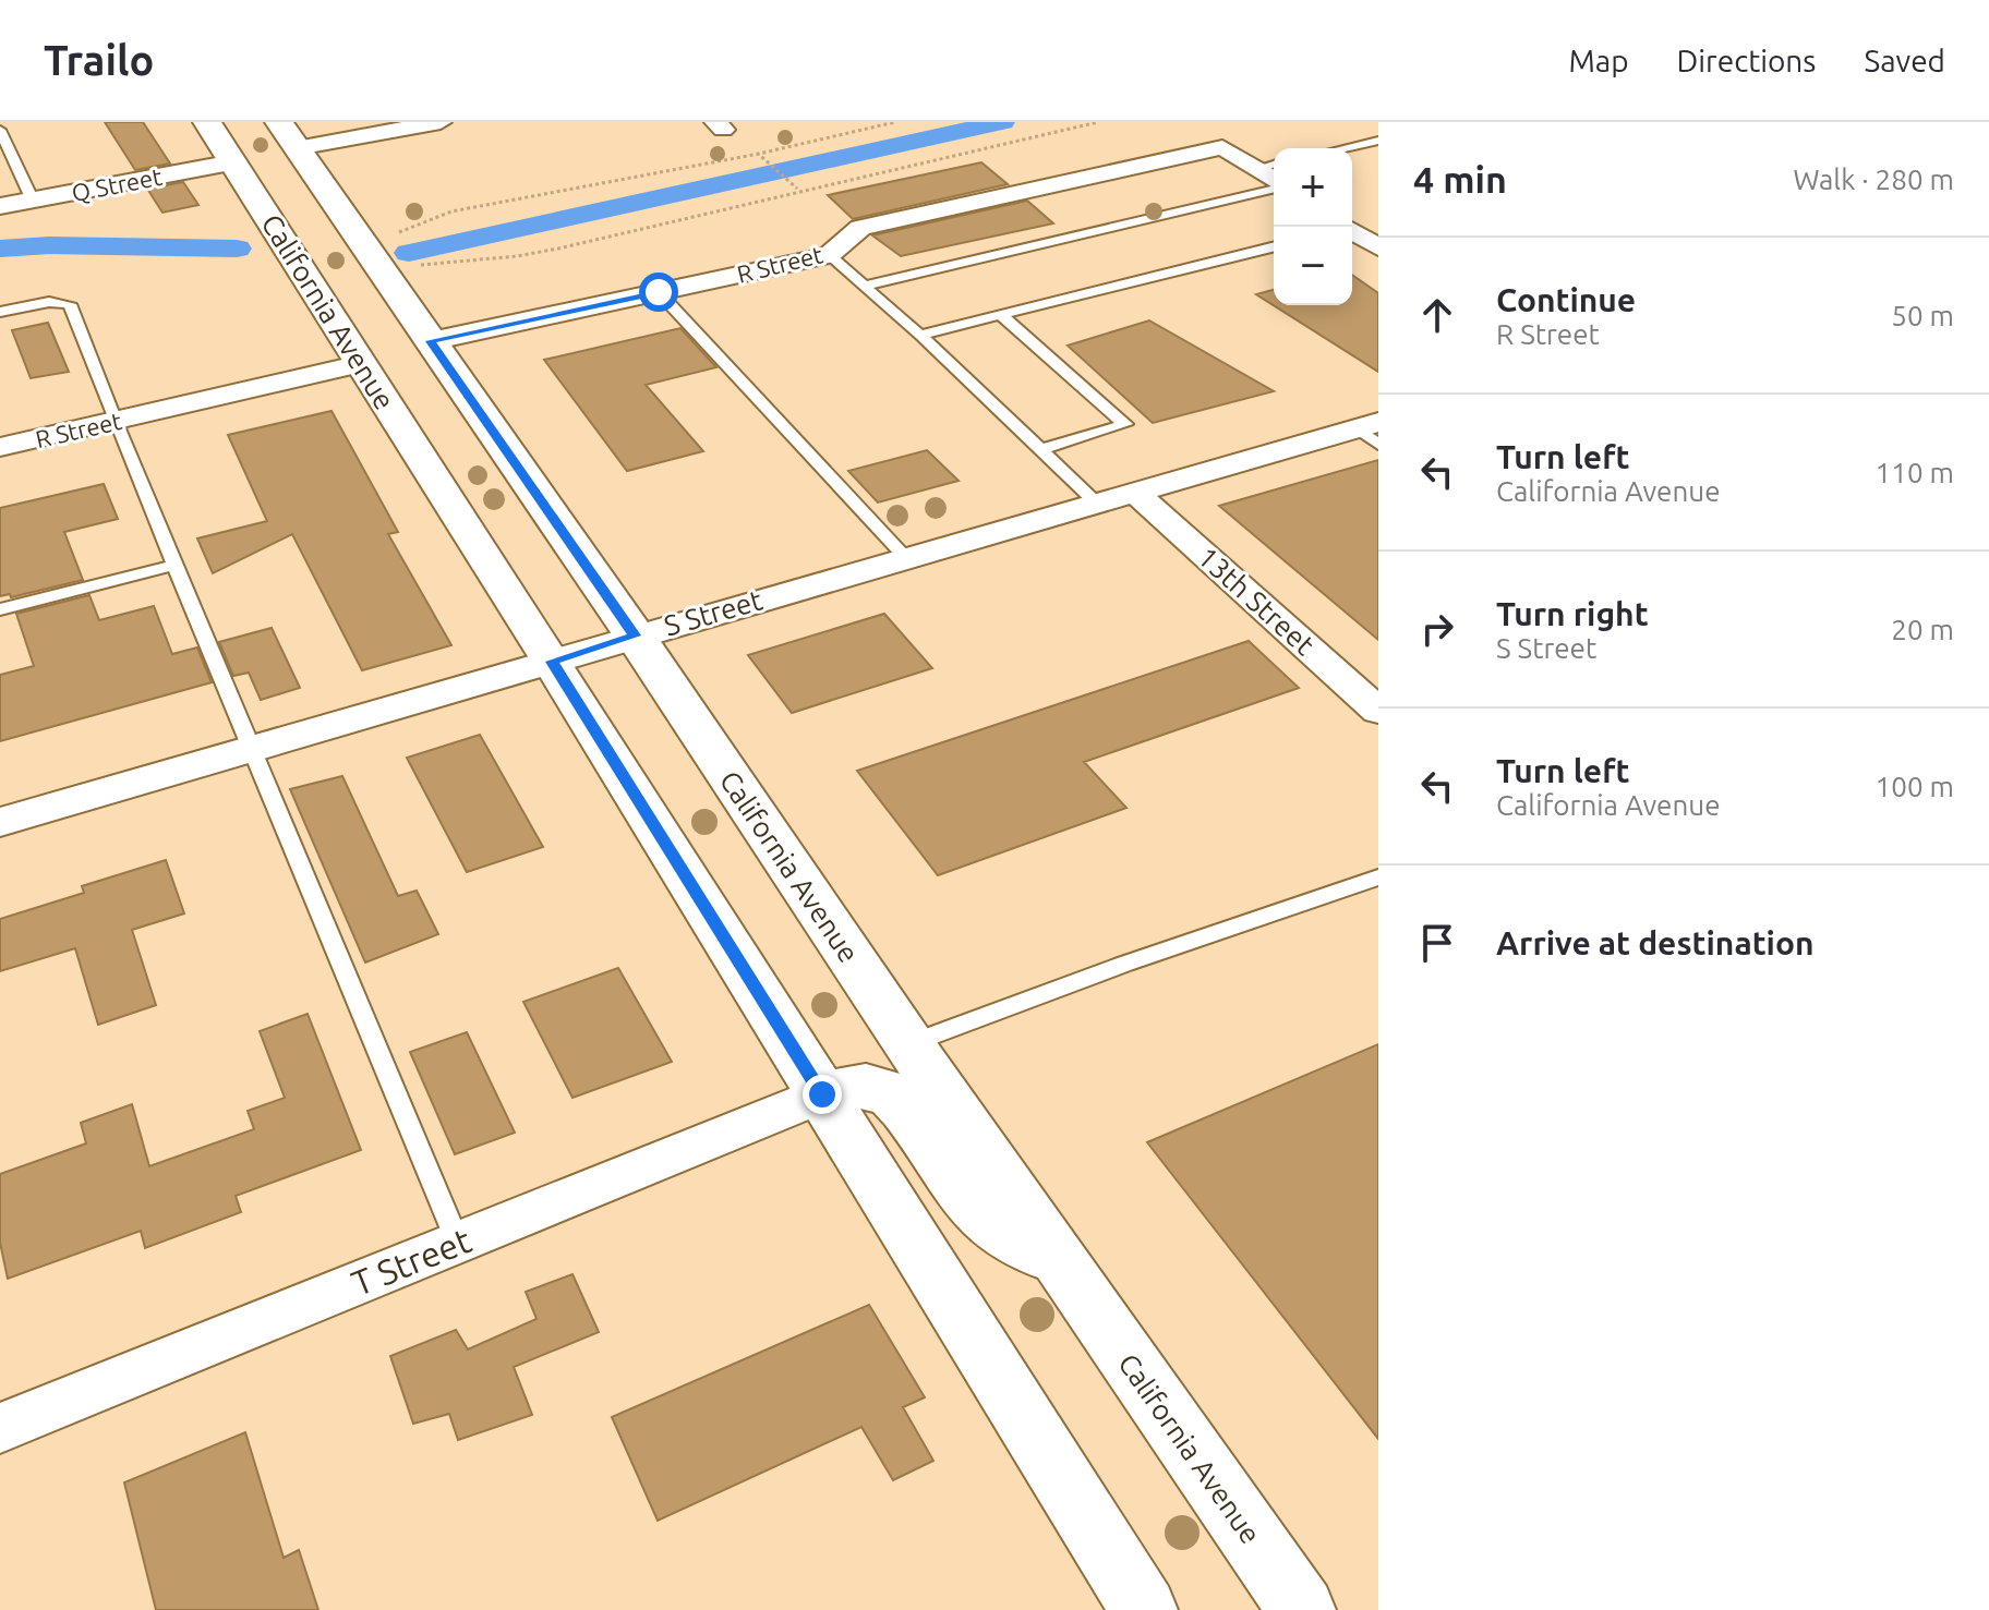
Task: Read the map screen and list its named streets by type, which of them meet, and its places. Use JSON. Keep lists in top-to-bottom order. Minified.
{"streets":{"main road":["California Avenue"],"street":["Q Street","R Street","13th Street","S Street","T Street"]},"crossings":[["Q Street","California Avenue"],["R Street","California Avenue"],["California Avenue","S Street"],["California Avenue","T Street"],["13th Street","S Street"]],"page":{"header":"Trailo","nav":["Map","Directions","Saved"],"heading":["4 min","Walk · 280 m"],"map_buttons":["+","−"],"list":[["Continue","R Street","50 m"],["Turn left","California Avenue","110 m"],["Turn right","S Street","20 m"],["Turn left","California Avenue","100 m"],"Arrive at destination"]}}
